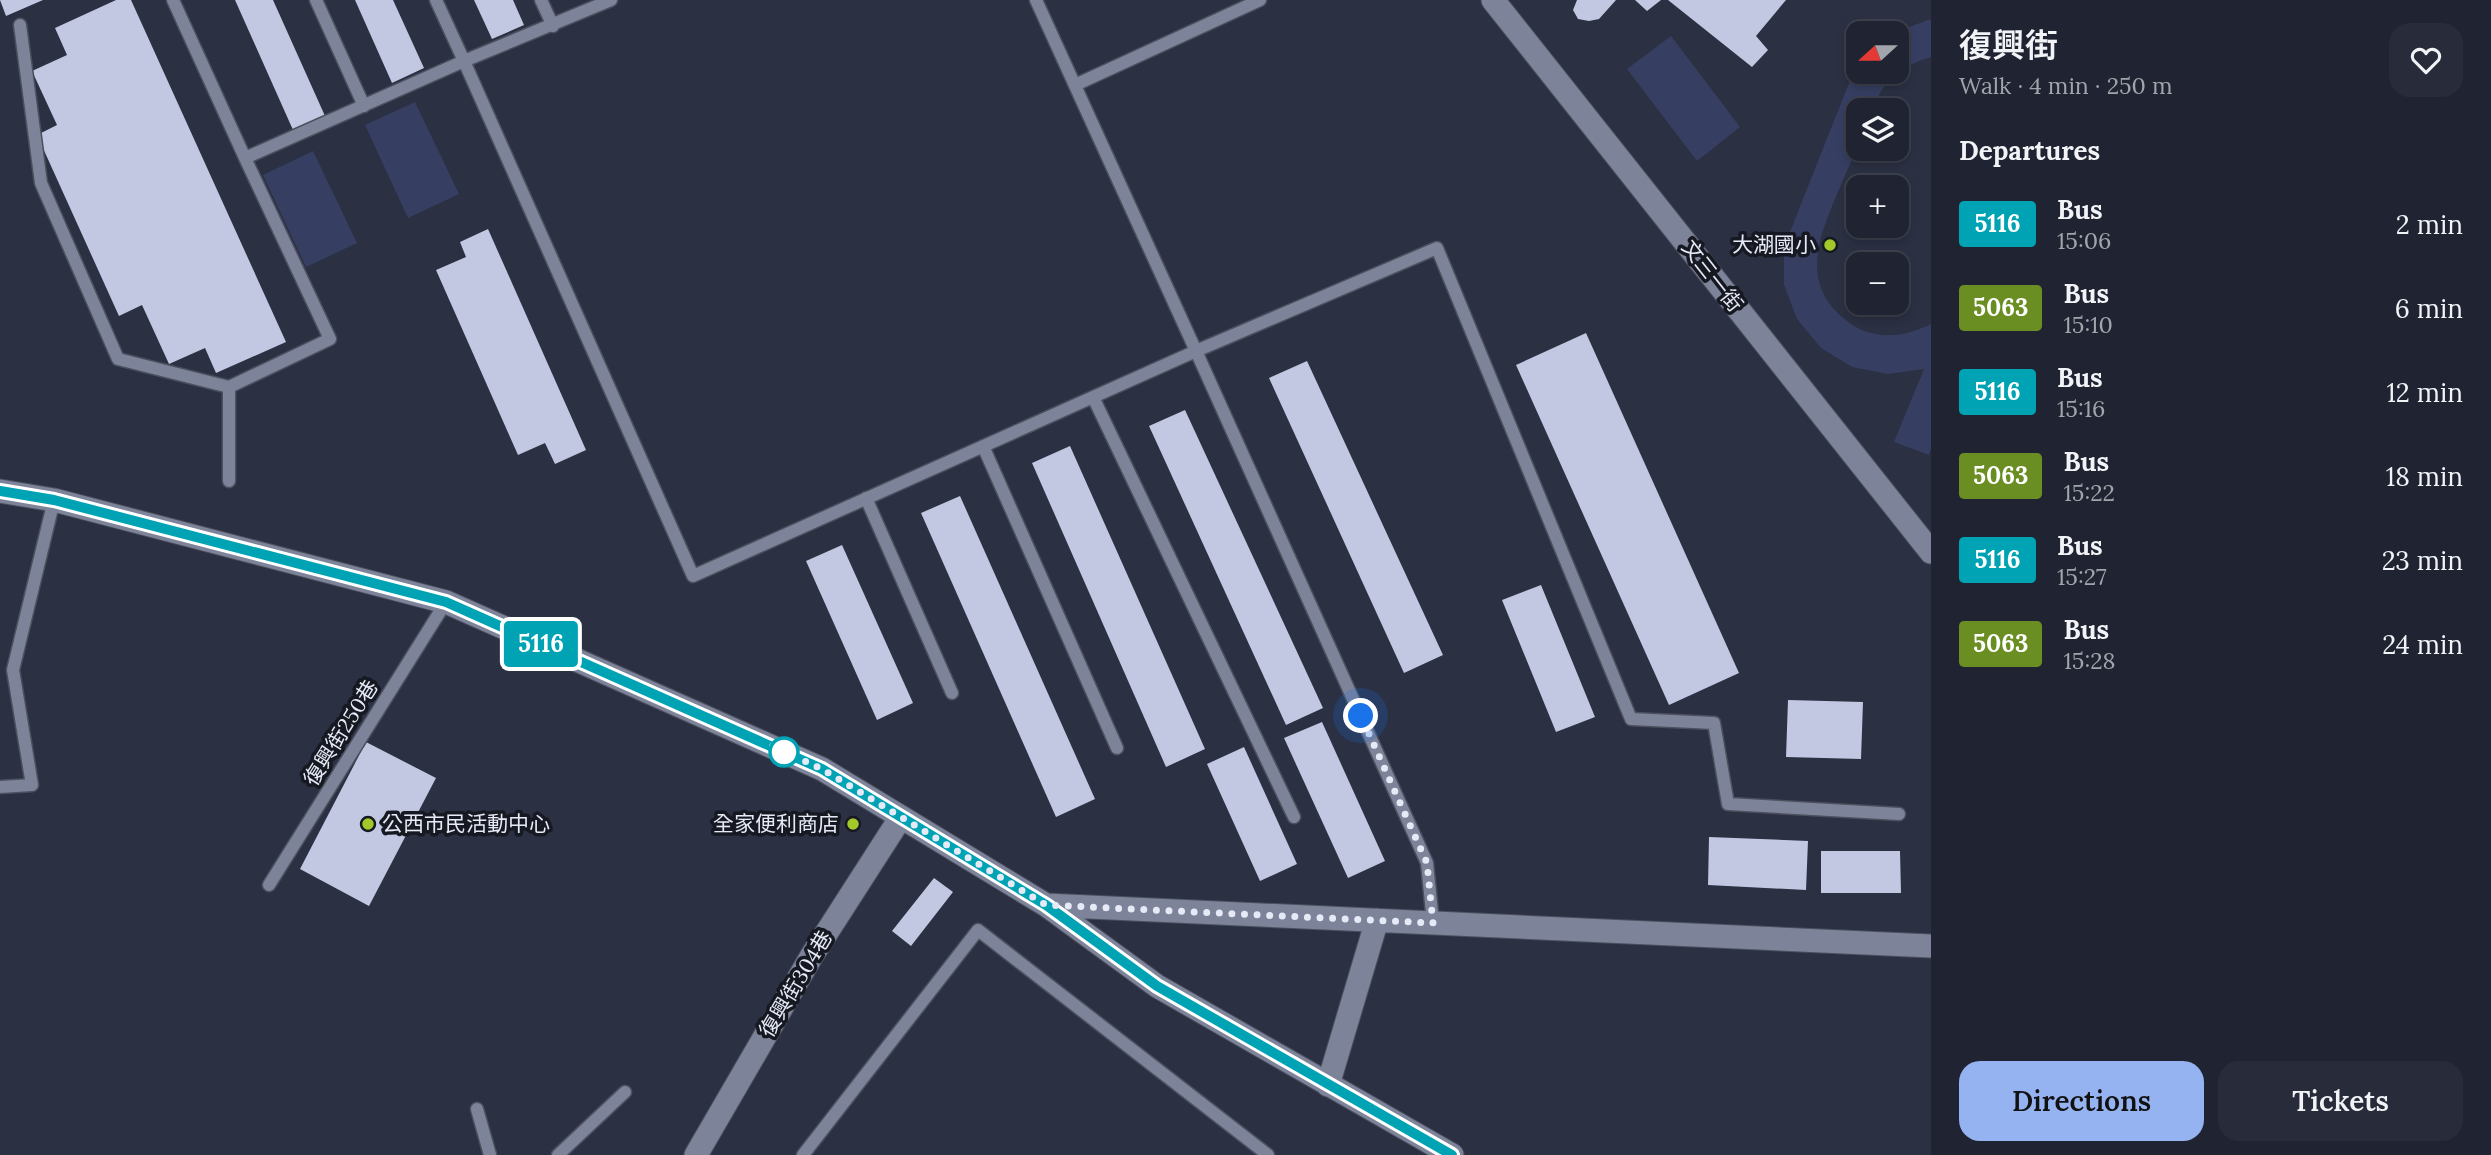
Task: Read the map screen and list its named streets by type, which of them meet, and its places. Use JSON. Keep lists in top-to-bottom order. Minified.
{"streets":{"street":["文三一街","復興街304巷"],"lane":["復興街250巷"]},"places":["大湖國小","公西市民活動中心","全家便利商店"],"lines":["bus line 5116"],"north":"left","page":{"on_map":"5116","heading":[["復興街","Walk · 4 min · 250 m"],"Departures"],"map_buttons":["+","−"],"list":[{"mark":"5116","name":"Bus","note":"15:06","value":"2 min"},{"mark":"5063","name":"Bus","note":"15:10","value":"6 min"},{"mark":"5116","name":"Bus","note":"15:16","value":"12 min"},{"mark":"5063","name":"Bus","note":"15:22","value":"18 min"},{"mark":"5116","name":"Bus","note":"15:27","value":"23 min"},{"mark":"5063","name":"Bus","note":"15:28","value":"24 min"}],"buttons":["Directions","Tickets"]}}
